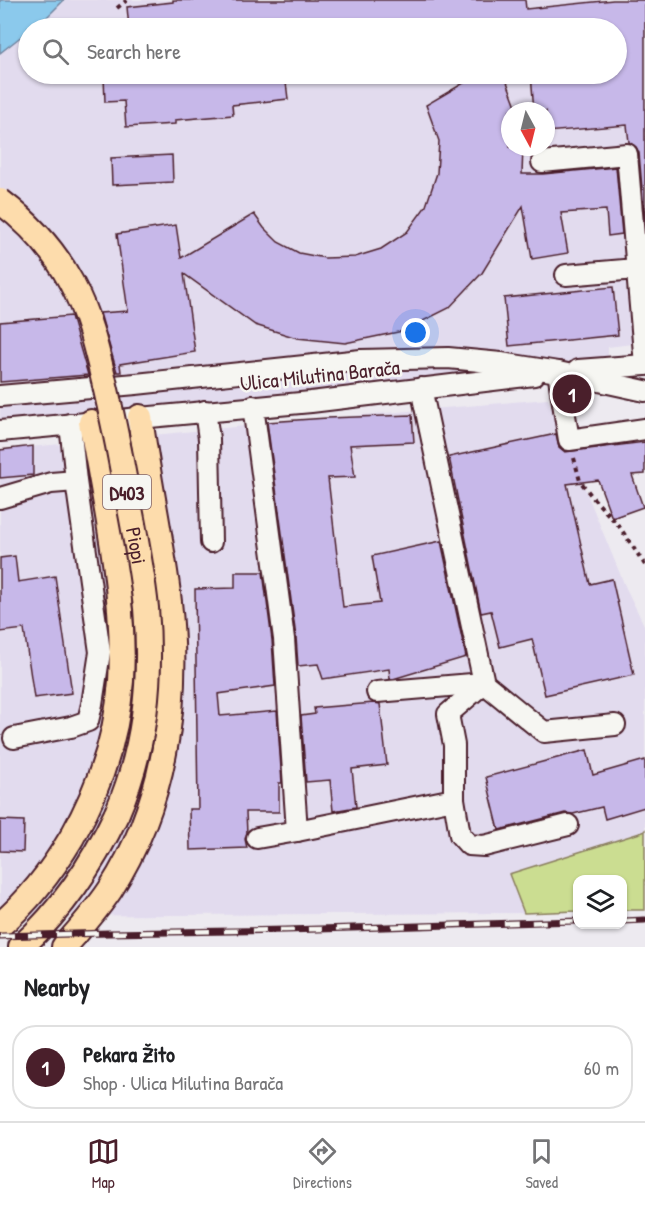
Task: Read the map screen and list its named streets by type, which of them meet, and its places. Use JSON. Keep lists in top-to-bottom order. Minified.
{"streets":{"main road":["D403","Piopi"],"street":["Ulica Milutina Barača"]},"north":"bottom","page":{"search":"Search here","pins":"1","heading":"Nearby","list":[{"mark":"1","name":"Pekara Žito","note":"Shop · Ulica Milutina Barača","value":"60 m"}],"nav":["Map","Directions","Saved"]}}
